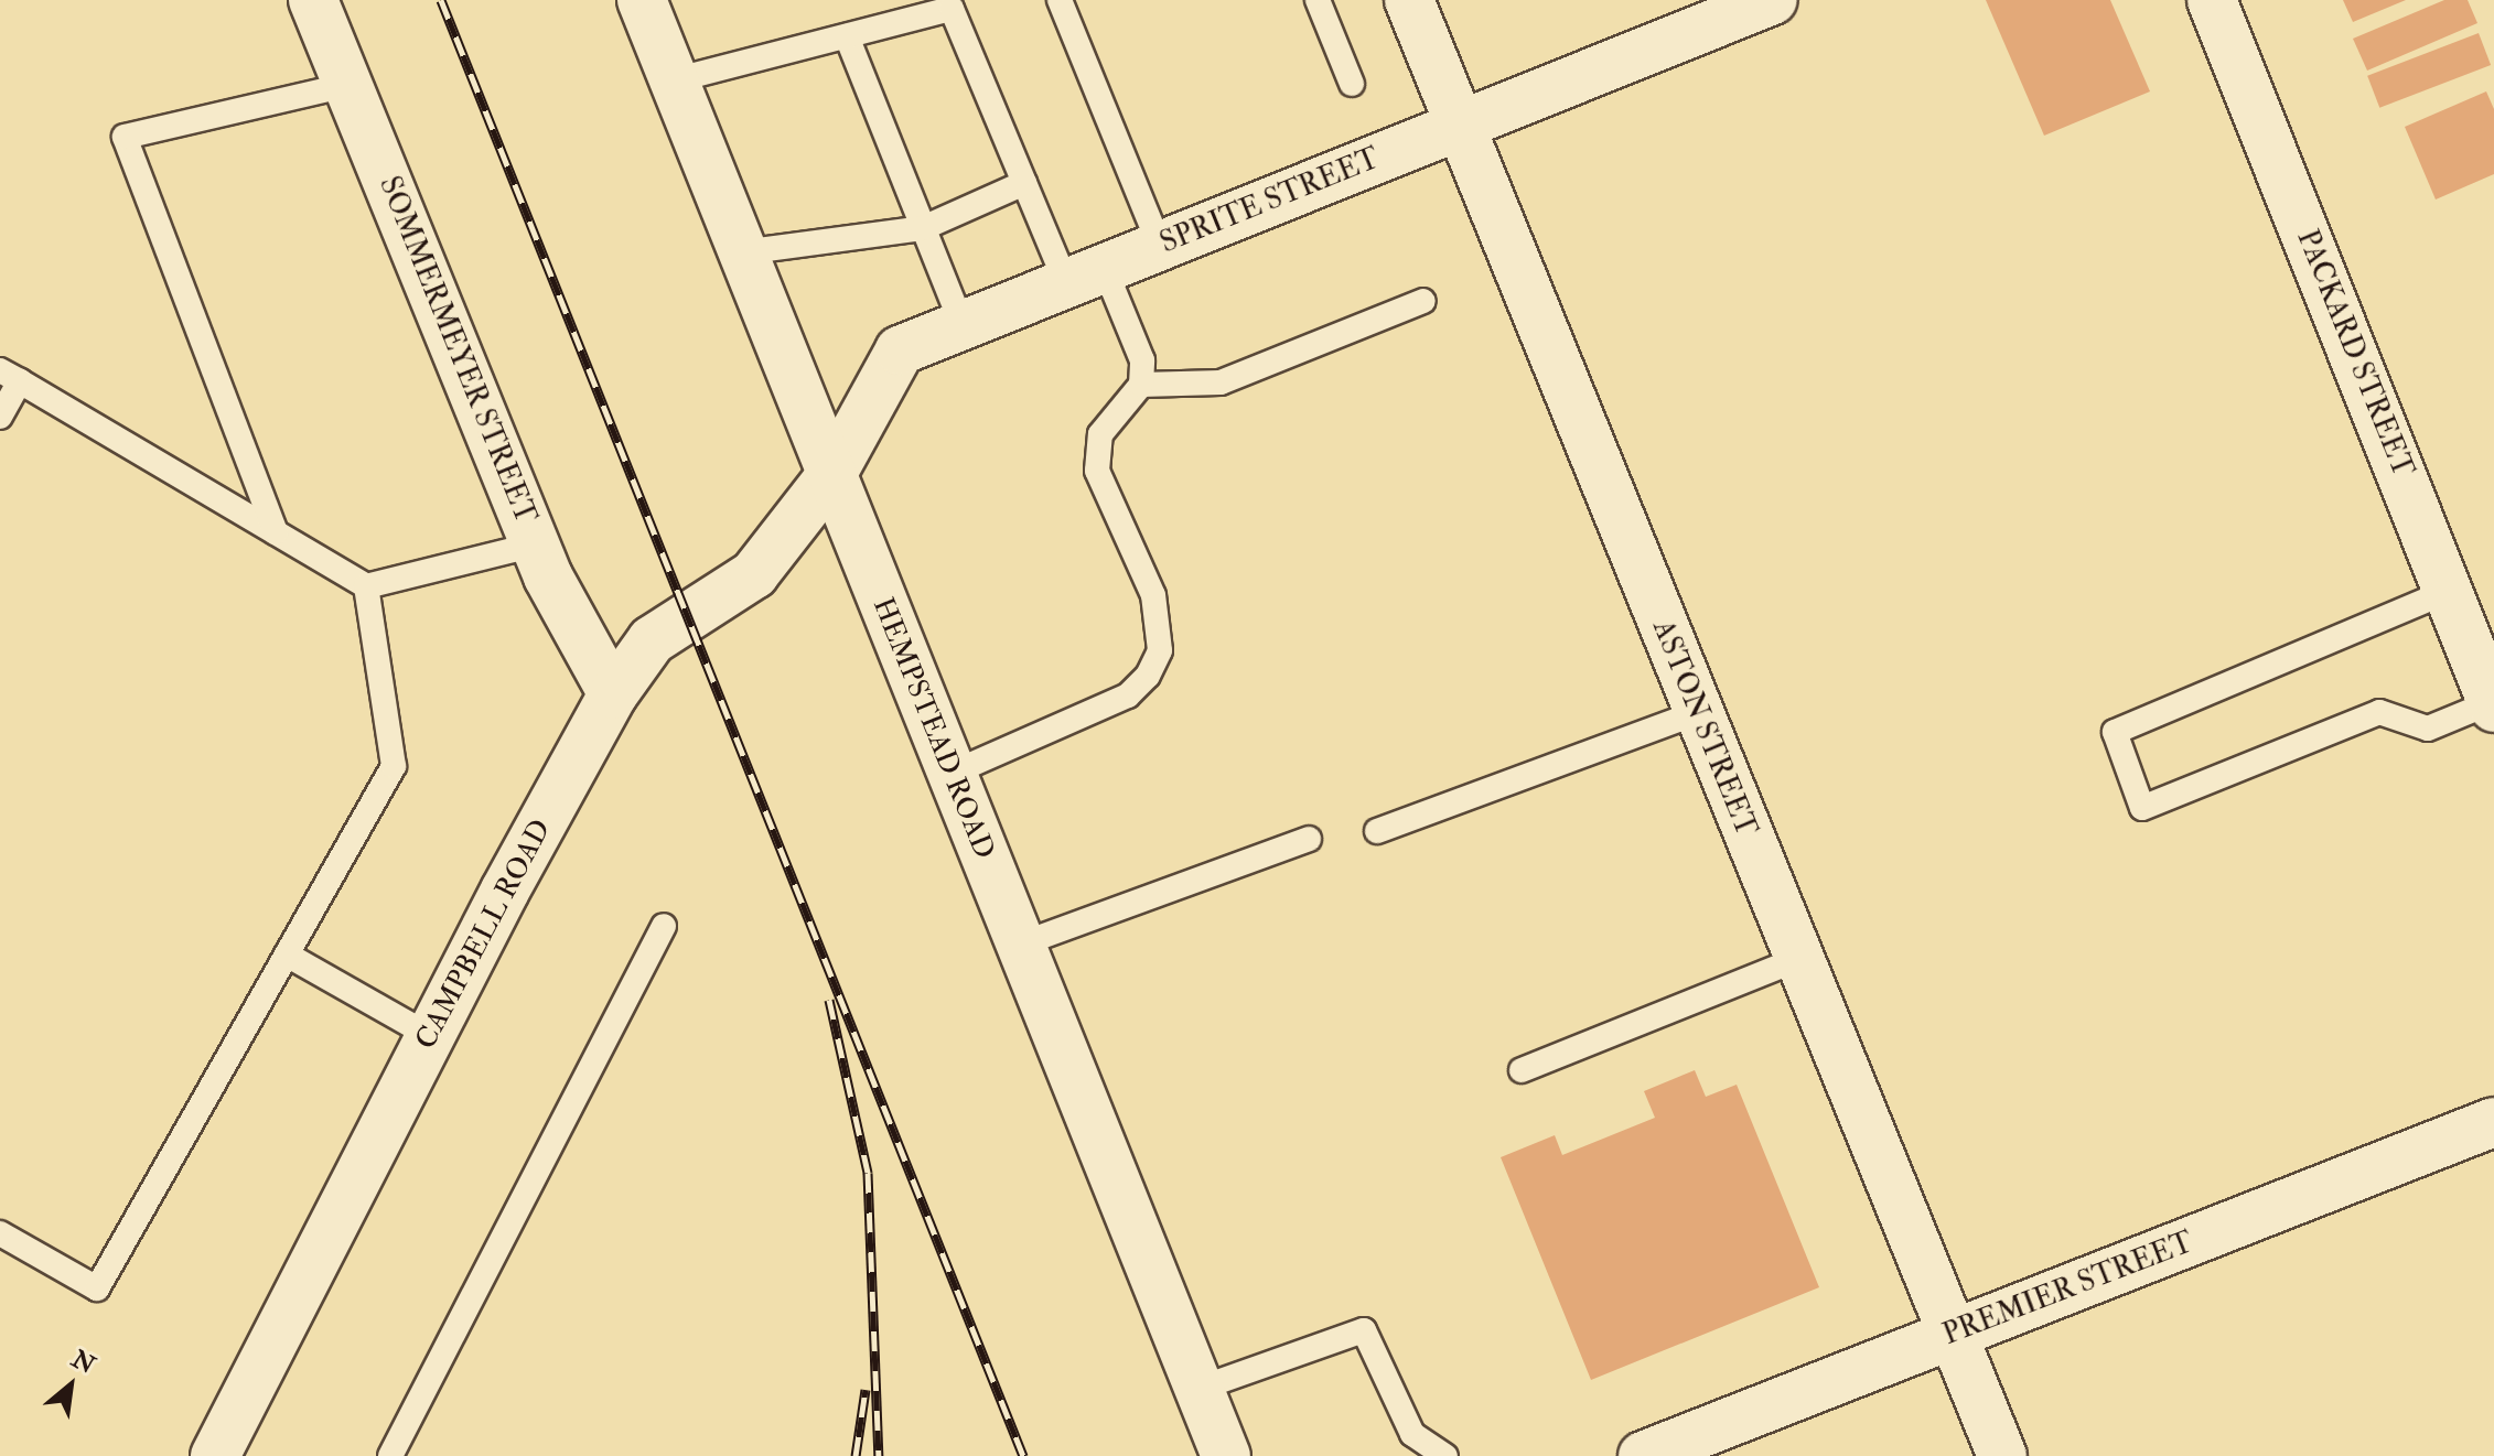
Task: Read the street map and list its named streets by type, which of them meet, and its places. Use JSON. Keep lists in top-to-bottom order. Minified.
{"streets":{"street":["SPRITE STREET","SOMMERMEYER STREET","PACKARD STREET","HEMPSTEAD ROAD","ASTON STREET","CAMPBELL ROAD","PREMIER STREET"]},"crossings":[["SPRITE STREET","HEMPSTEAD ROAD"],["SPRITE STREET","ASTON STREET"],["SPRITE STREET","CAMPBELL ROAD"],["SOMMERMEYER STREET","CAMPBELL ROAD"],["HEMPSTEAD ROAD","CAMPBELL ROAD"],["ASTON STREET","PREMIER STREET"]],"north":"top right"}
